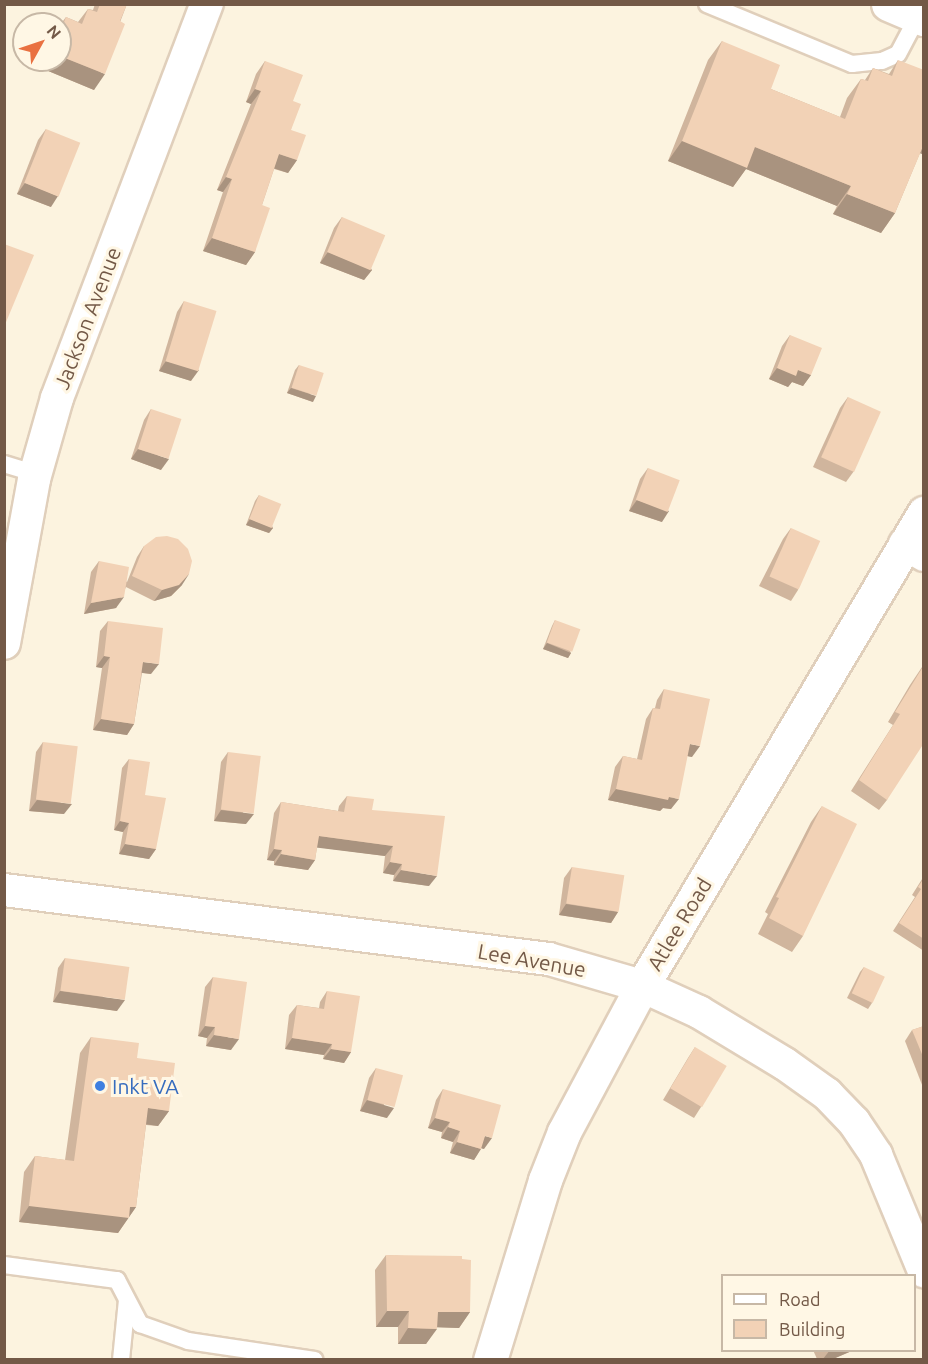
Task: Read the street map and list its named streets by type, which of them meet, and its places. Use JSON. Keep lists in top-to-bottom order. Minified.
{"streets":{"main road":["Atlee Road"],"street":["Jackson Avenue","Lee Avenue"]},"crossings":[["Atlee Road","Lee Avenue"]],"places":["Inkt VA"],"legend":["Road","Building"],"north":"top right"}
